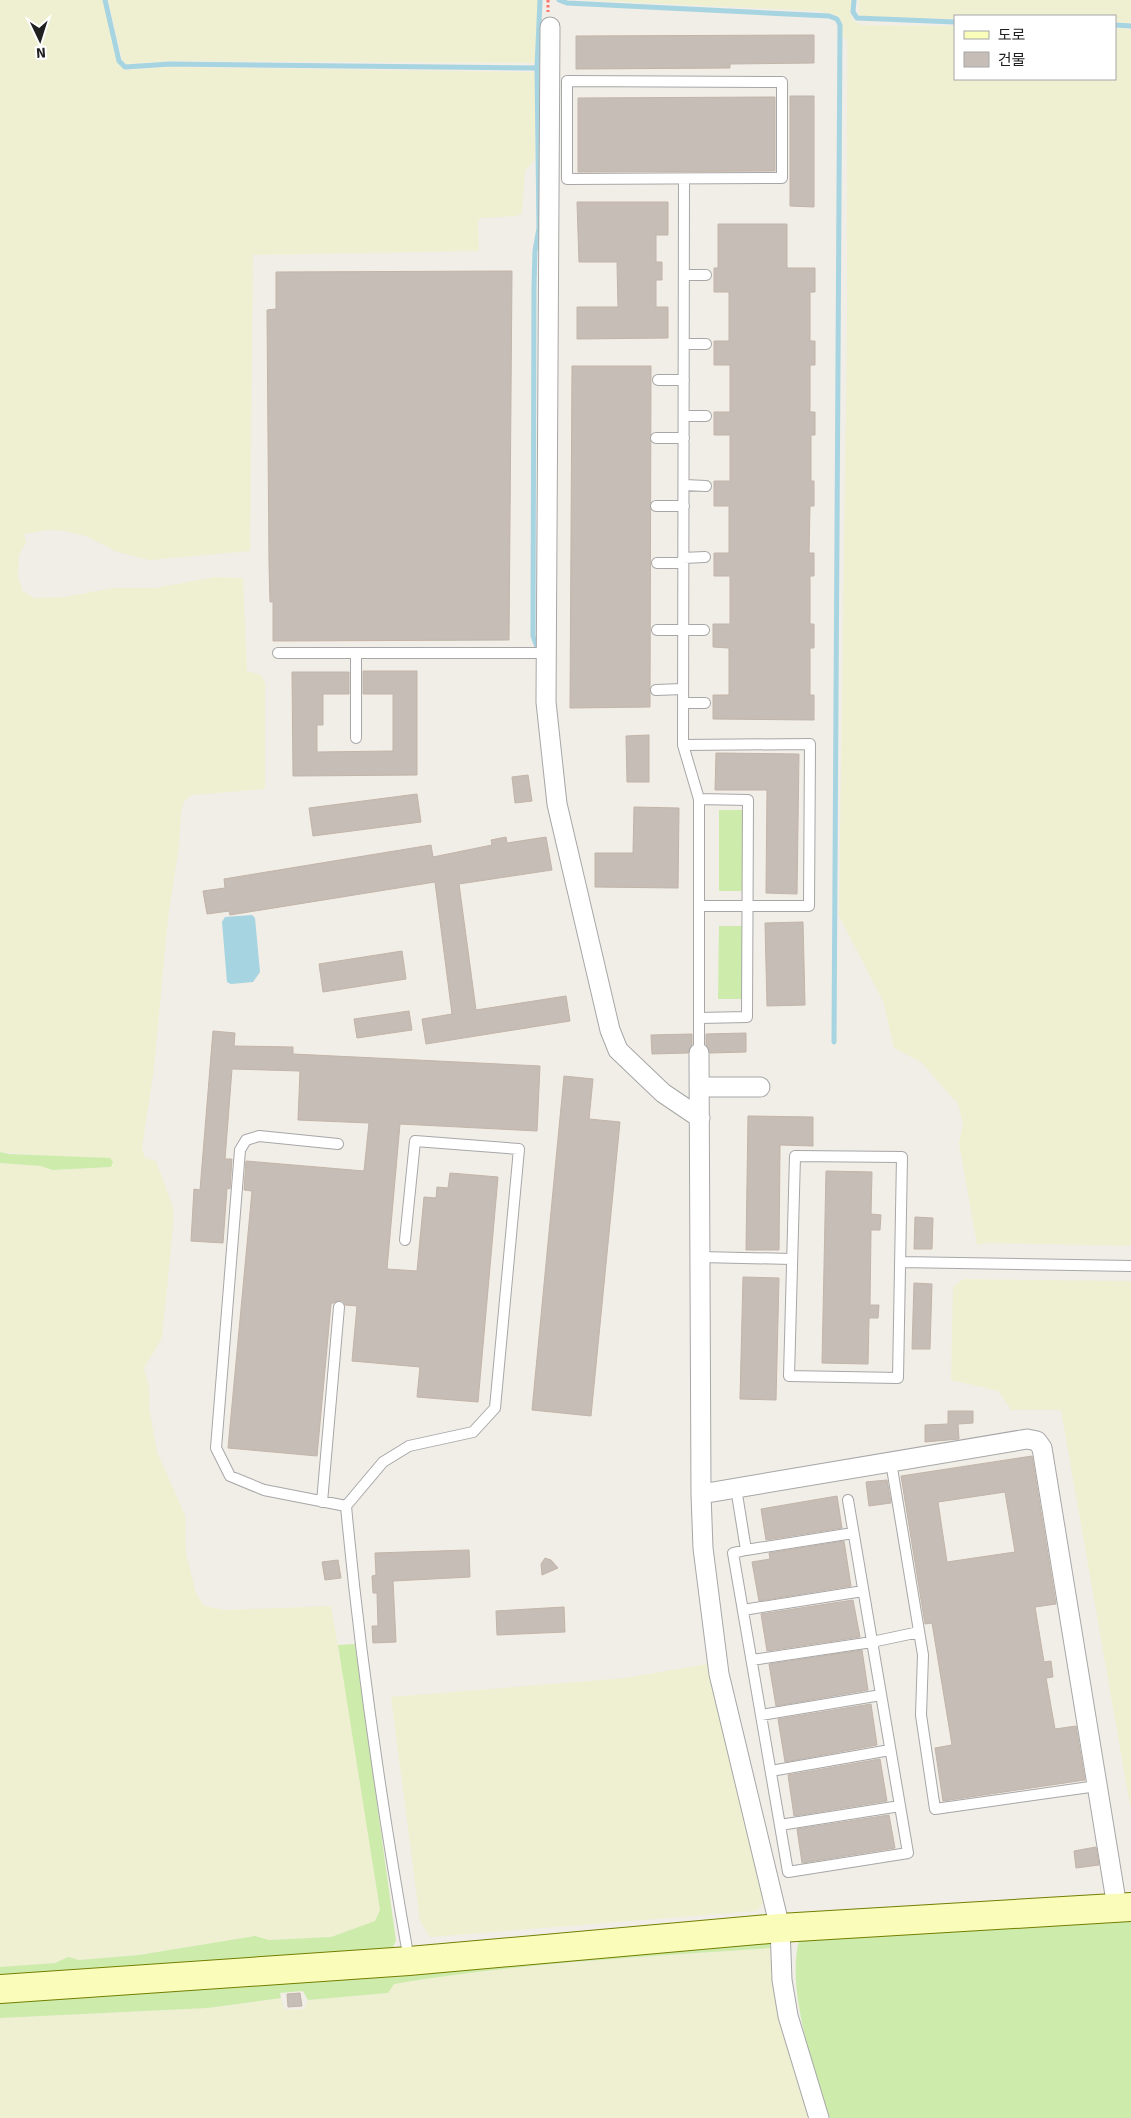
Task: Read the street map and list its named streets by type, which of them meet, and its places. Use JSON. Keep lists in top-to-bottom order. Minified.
{"legend":["도로","건물"],"north":"bottom"}
